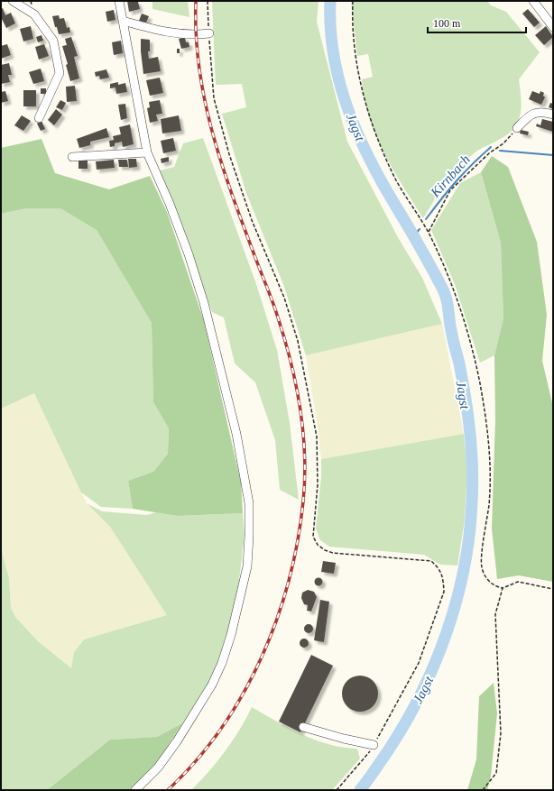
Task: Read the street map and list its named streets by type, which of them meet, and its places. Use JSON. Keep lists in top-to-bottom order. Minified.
{"water":["Jagst","Kirnbach"],"scale_bar":"100 m"}
